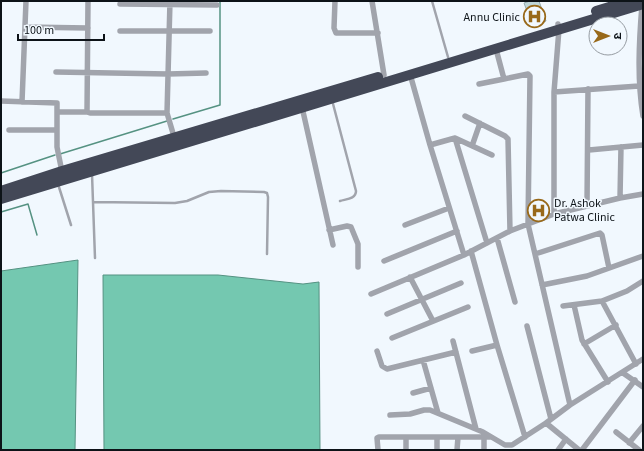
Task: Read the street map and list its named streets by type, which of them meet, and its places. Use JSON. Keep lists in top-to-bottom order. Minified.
{"places":{"hospital":["Annu Clinic","Dr. Ashok Patwa Clinic"]},"scale_bar":"100 m","north":"right"}
